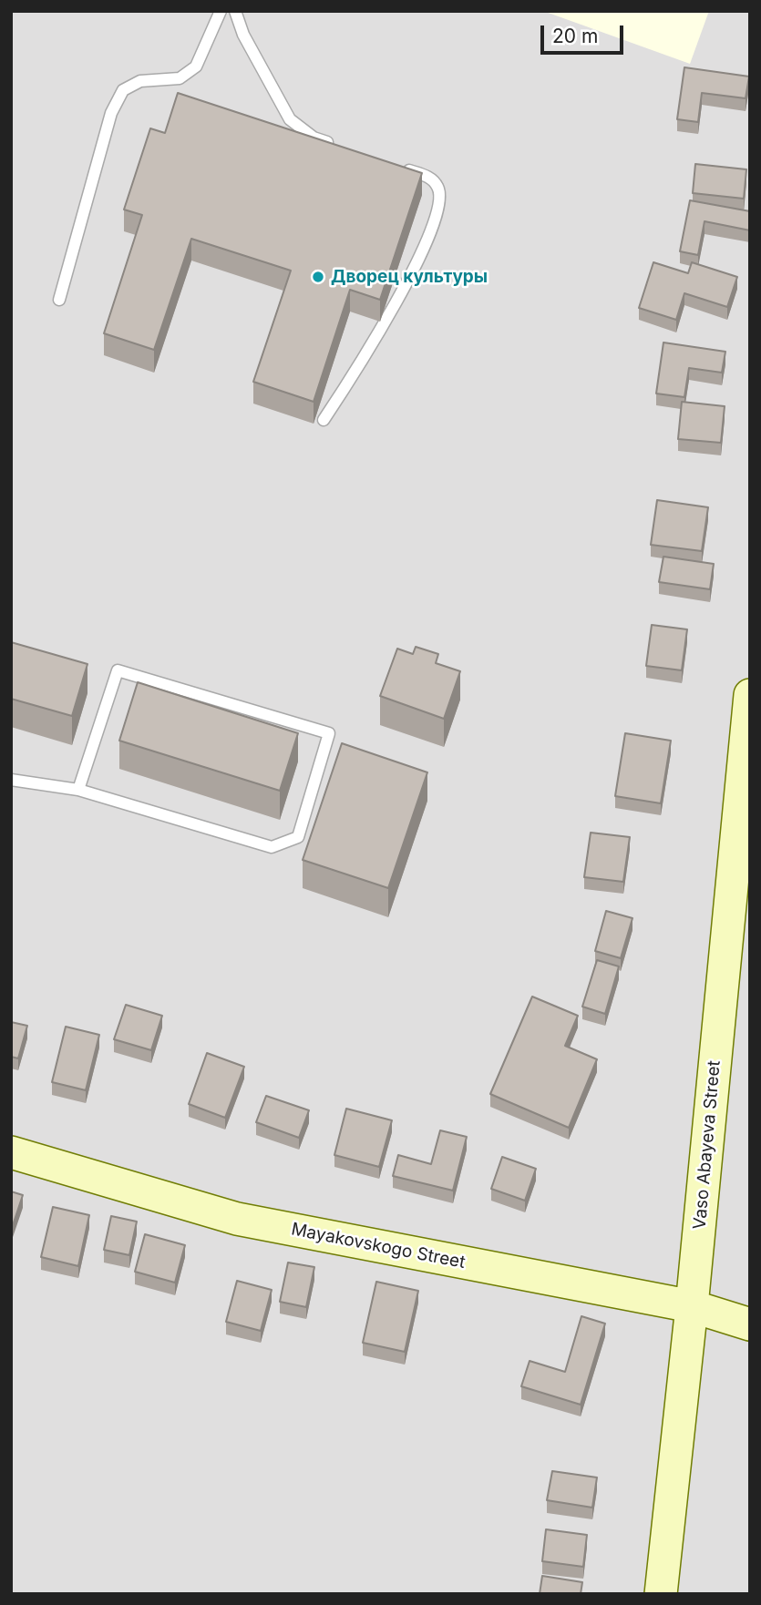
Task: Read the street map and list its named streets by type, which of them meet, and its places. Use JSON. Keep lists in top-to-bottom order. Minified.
{"streets":{"main road":["Vaso Abayeva Street","Mayakovskogo Street"]},"crossings":[["Vaso Abayeva Street","Mayakovskogo Street"]],"places":["Дворец культуры"],"scale_bar":"20 m"}
